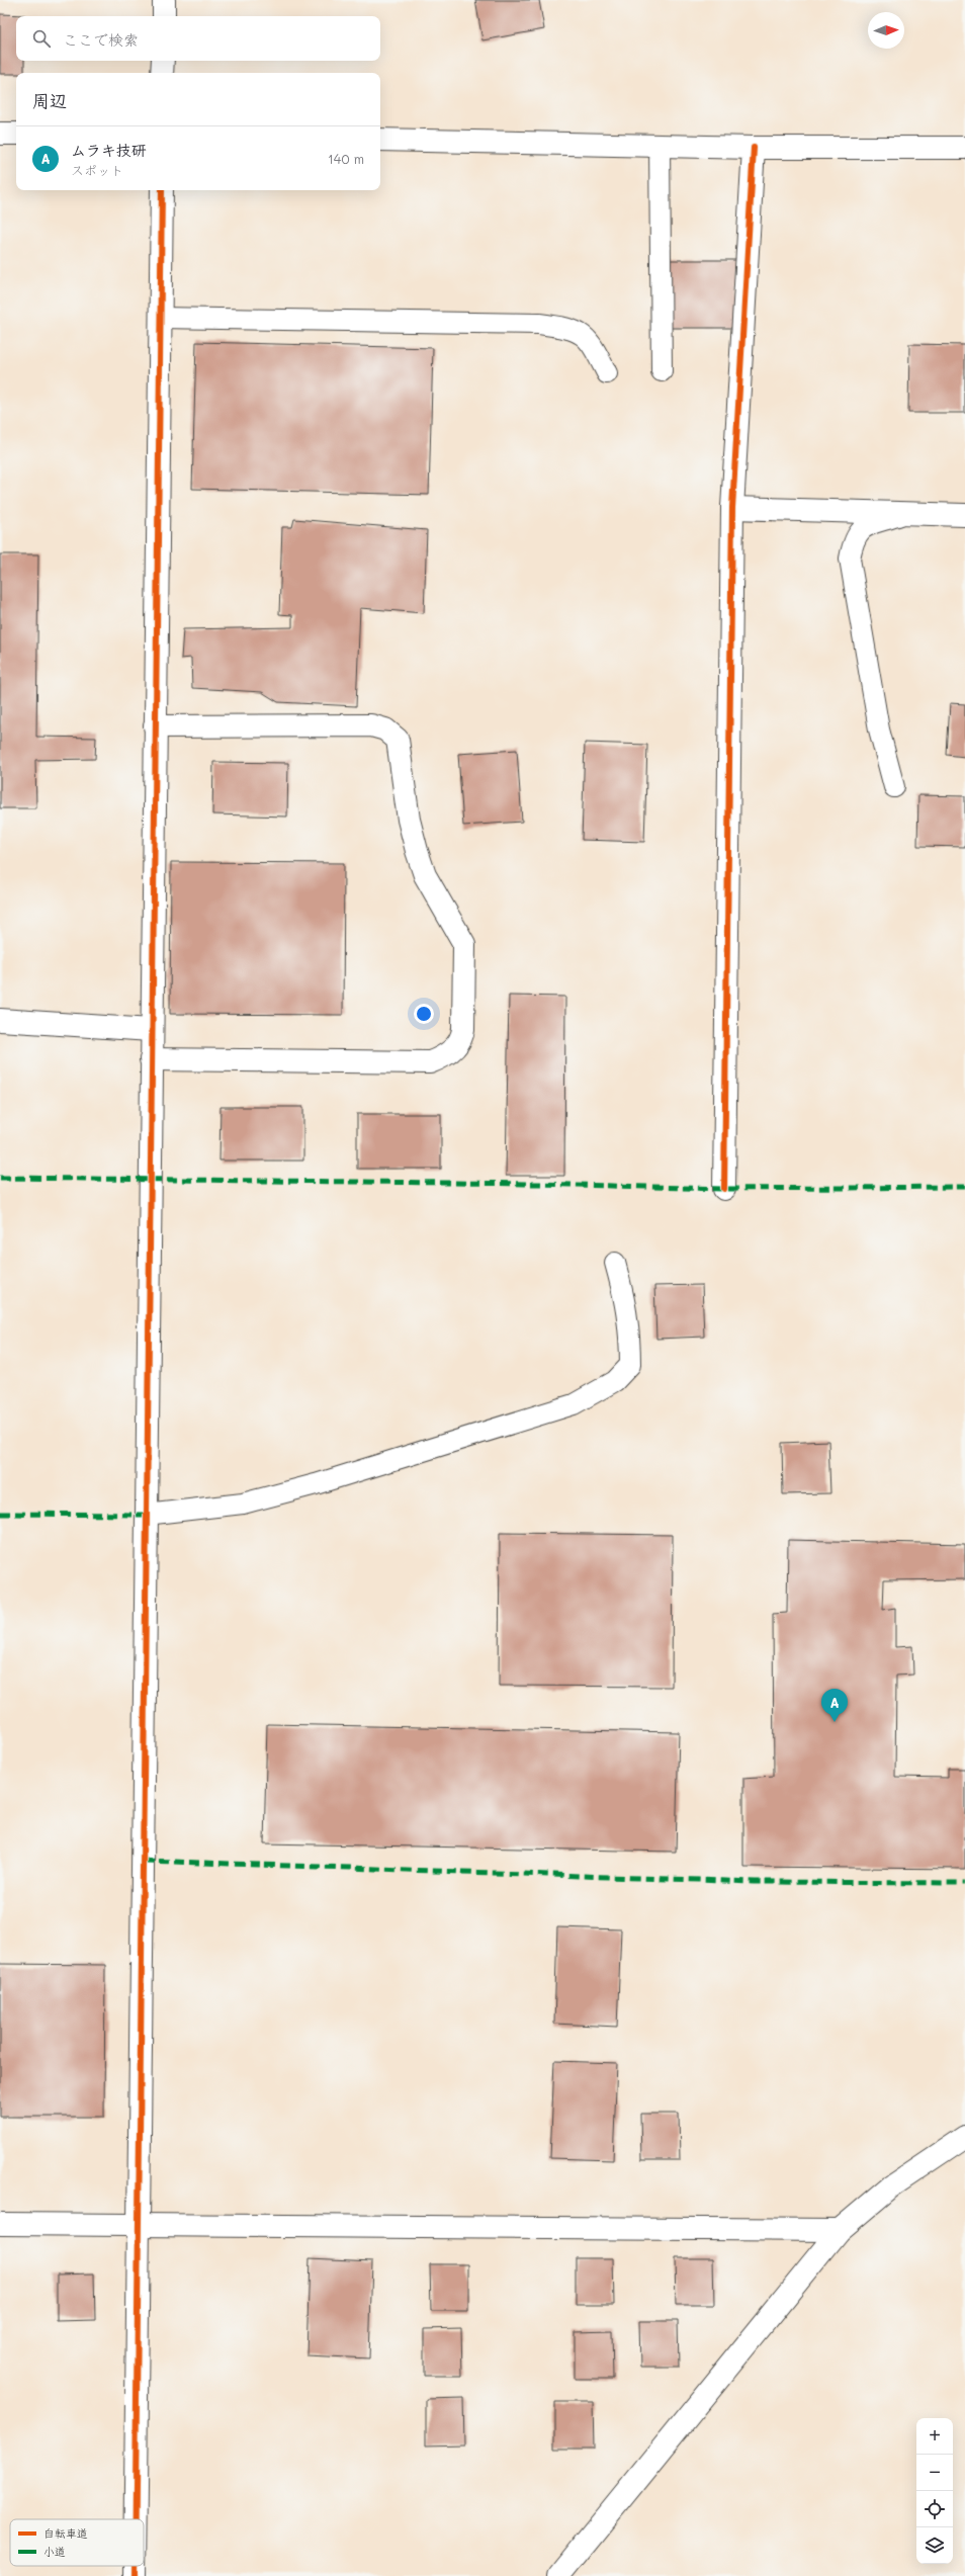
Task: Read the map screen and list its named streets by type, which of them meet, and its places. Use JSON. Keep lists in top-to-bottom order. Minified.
{"legend":["自転車道","小道"],"north":"right","page":{"search":"ここで検索","heading":"周辺","list":[{"mark":"A","name":"ムラキ技研","note":"スポット","value":"140 m"}],"pins":"A","map_buttons":["+","−"]}}
